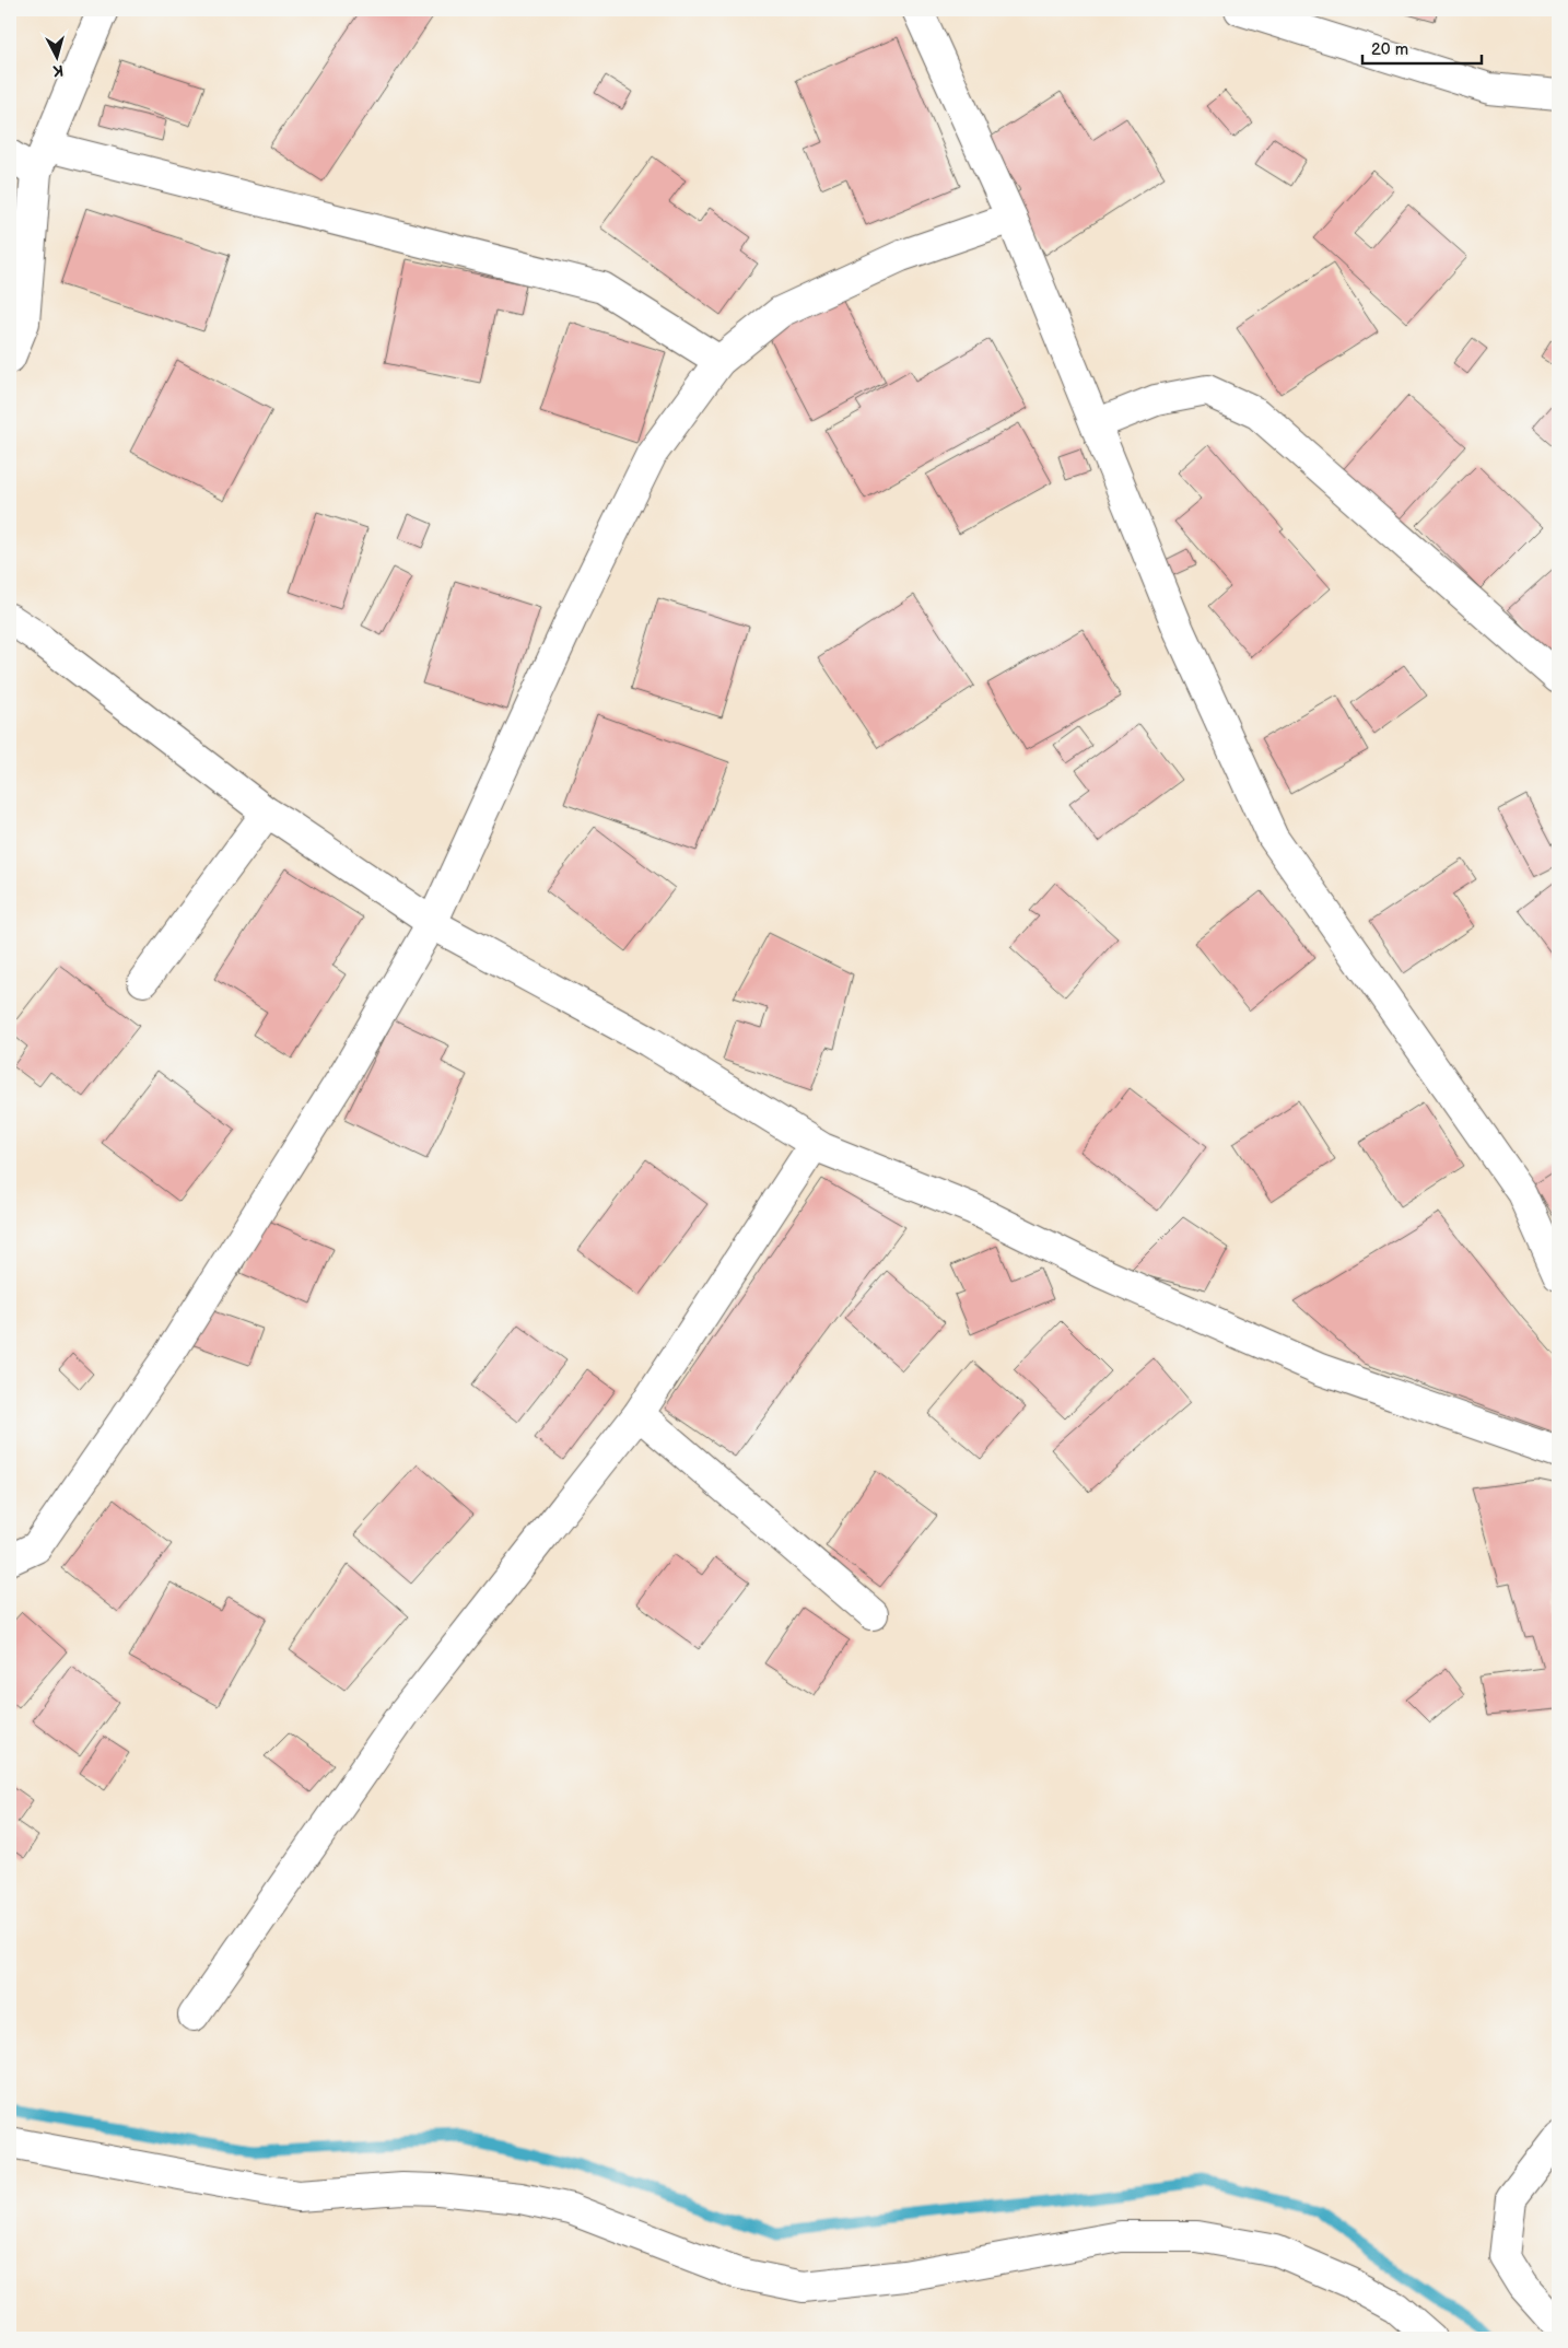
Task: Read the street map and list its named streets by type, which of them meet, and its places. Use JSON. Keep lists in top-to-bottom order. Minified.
{"scale_bar":"20 m","north":"bottom"}
